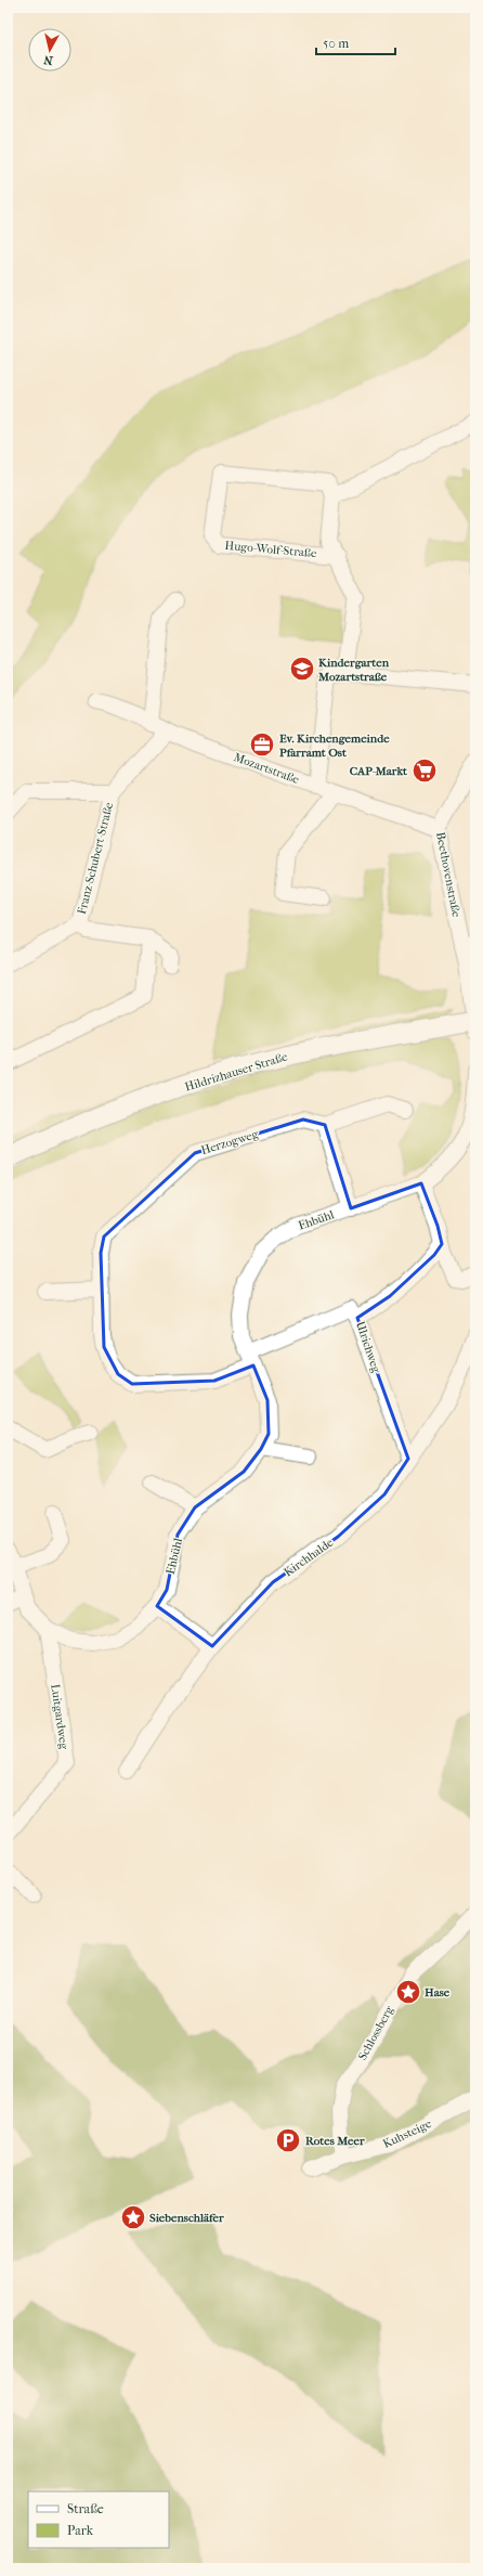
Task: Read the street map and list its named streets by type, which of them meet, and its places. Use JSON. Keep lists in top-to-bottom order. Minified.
{"streets":{"main road":["Hildrizhauser Straße"],"street":["Hugo-Wolf-Straße","Mozartstraße","Franz-Schubert-Straße","Beethovenstraße","Herzogweg","Ehbühl","Ulrichweg","Kirchhalde","Luitgardweg","Schlossberg","Kuhsteige"]},"crossings":[["Mozartstraße","Franz-Schubert-Straße"],["Mozartstraße","Beethovenstraße"],["Beethovenstraße","Hildrizhauser Straße"],["Herzogweg","Ehbühl"],["Herzogweg","Ulrichweg"],["Ehbühl","Luitgardweg"],["Ulrichweg","Kirchhalde"],["Schlossberg","Kuhsteige"]],"places":{"school or university":["Kindergarten Mozartstraße"],"office":["Ev. Kirchengemeinde Pfarramt Ost"],"supermarket":["CAP-Markt"],"place":["Hase","Siebenschläfer"],"parking":["Rotes Meer"]},"legend":["Straße","Park"],"scale_bar":"50 m","north":"bottom"}
